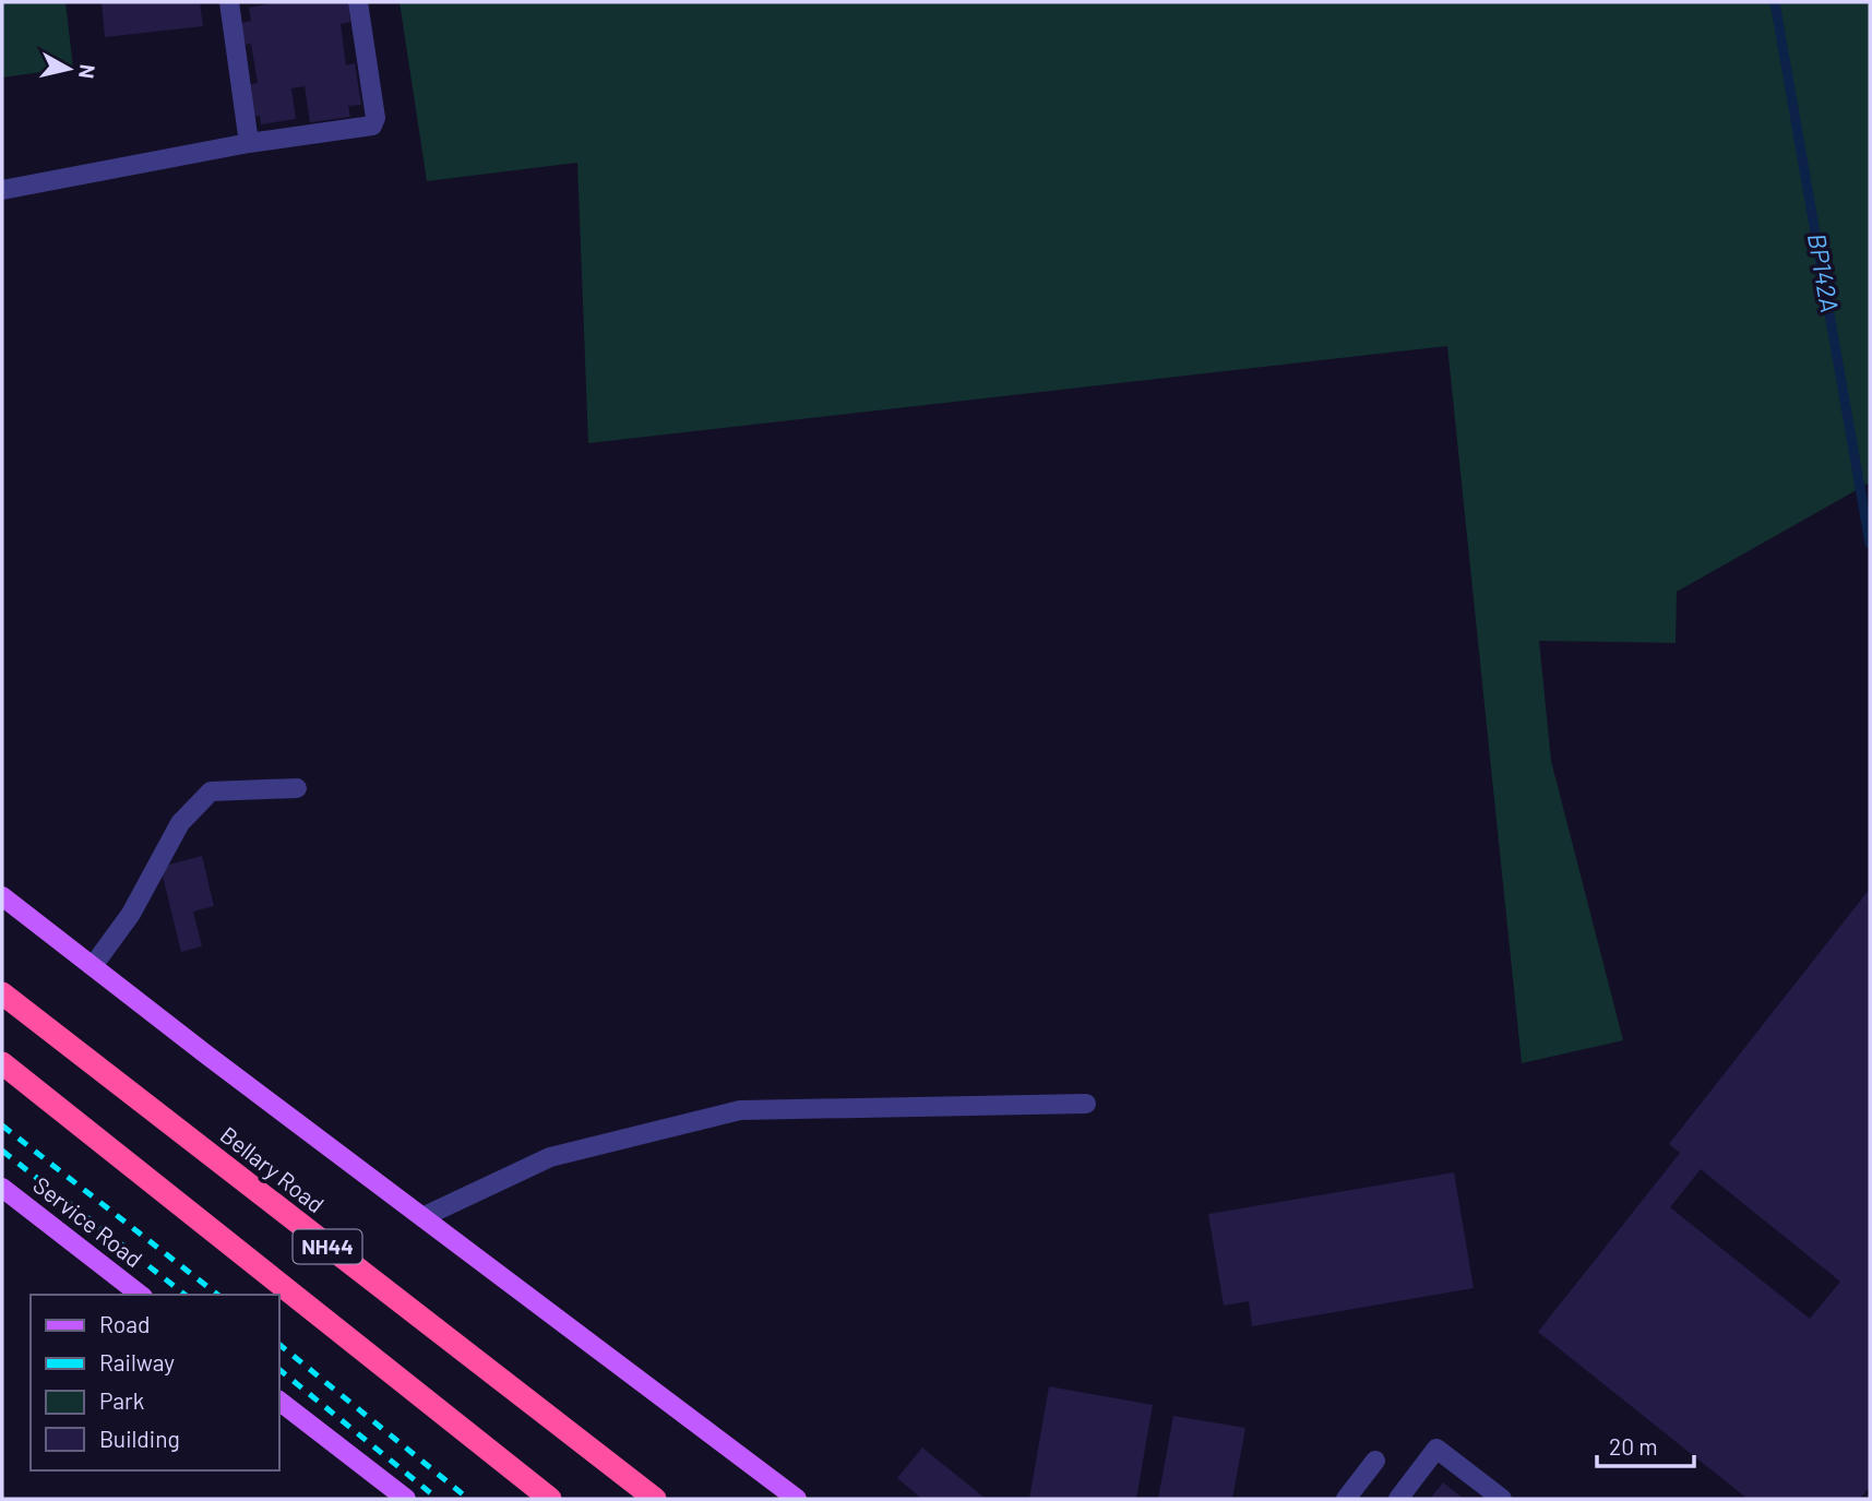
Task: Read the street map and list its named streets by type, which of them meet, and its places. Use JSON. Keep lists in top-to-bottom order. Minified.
{"streets":{"highway":["Bellary Road","NH44"],"main road":["Service Road"]},"water":["BP142A"],"legend":["Road","Railway","Park","Building"],"scale_bar":"20 m","north":"right"}
